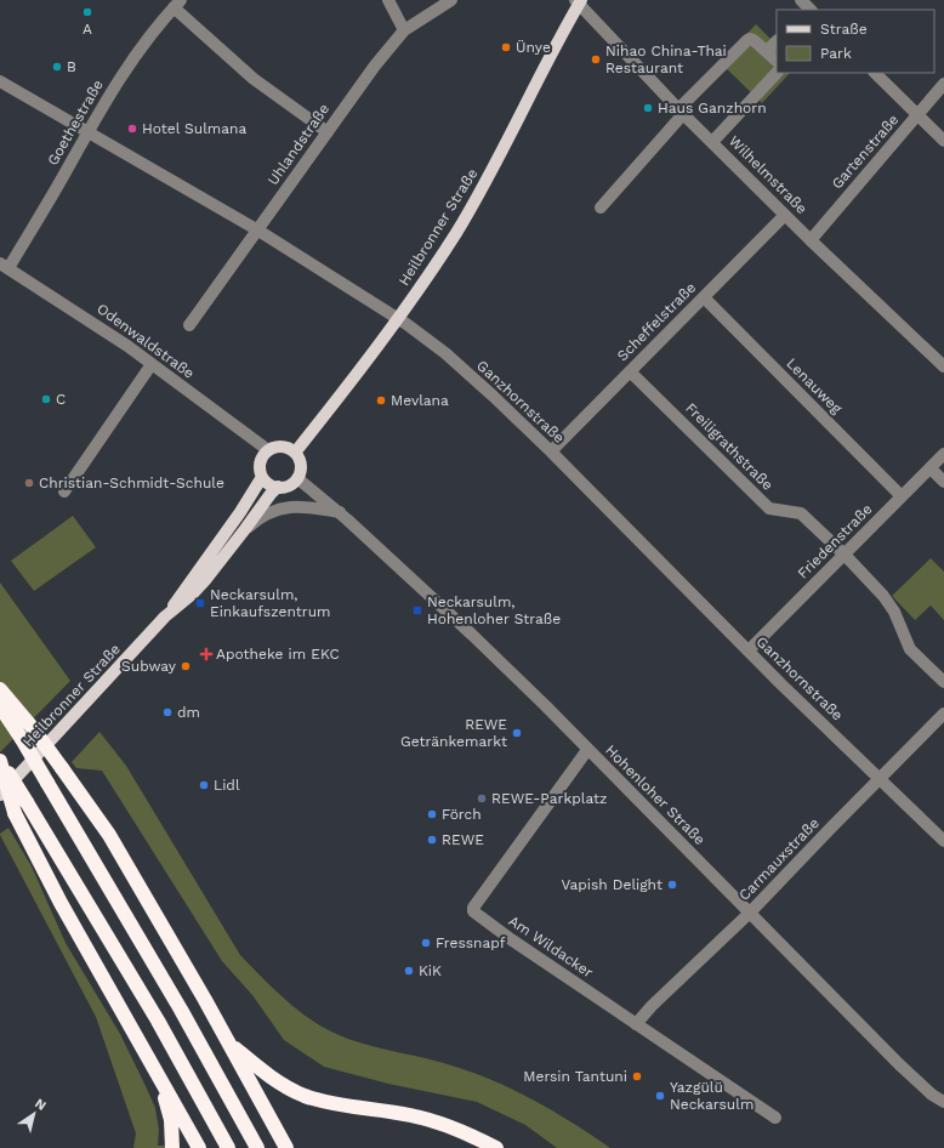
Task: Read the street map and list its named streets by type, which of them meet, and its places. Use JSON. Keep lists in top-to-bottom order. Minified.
{"streets":{"main road":["Heilbronner Straße"],"street":["Goethestraße","Uhlandstraße","Gartenstraße","Wilhelmstraße","Scheffelstraße","Odenwaldstraße","Lenauweg","Ganzhornstraße","Freiligrathstraße","Friedenstraße","Hohenloher Straße","Carmauxstraße","Am Wildacker"]},"crossings":[["Goethestraße","Odenwaldstraße"],["Goethestraße","Ganzhornstraße"],["Uhlandstraße","Ganzhornstraße"],["Gartenstraße","Wilhelmstraße"],["Wilhelmstraße","Heilbronner Straße"],["Wilhelmstraße","Scheffelstraße"],["Heilbronner Straße","Odenwaldstraße"],["Heilbronner Straße","Ganzhornstraße"],["Heilbronner Straße","Hohenloher Straße"],["Scheffelstraße","Lenauweg"],["Scheffelstraße","Ganzhornstraße"],["Scheffelstraße","Freiligrathstraße"],["Odenwaldstraße","Hohenloher Straße"],["Lenauweg","Friedenstraße"],["Ganzhornstraße","Friedenstraße"],["Ganzhornstraße","Carmauxstraße"],["Freiligrathstraße","Friedenstraße"],["Hohenloher Straße","Carmauxstraße"],["Hohenloher Straße","Am Wildacker"],["Carmauxstraße","Am Wildacker"]],"places":{"other":["A","Ünye","Nihao China-Thai Restaurant","B","Haus Ganzhorn","Hotel Sulmana","C","Mevlana","Christian-Schmidt-Schule","Subway","dm","REWE Getränkemarkt","Lidl","REWE-Parkplatz","Förch","REWE","Vapish Delight","Fressnapf","KiK","Mersin Tantuni","Yazgülü Neckarsulm"],"transit":["Neckarsulm, Einkaufszentrum","Neckarsulm, Hohenloher Straße"],"health":["Apotheke im EKC"]},"legend":["Straße","Park"],"north":"top right"}
